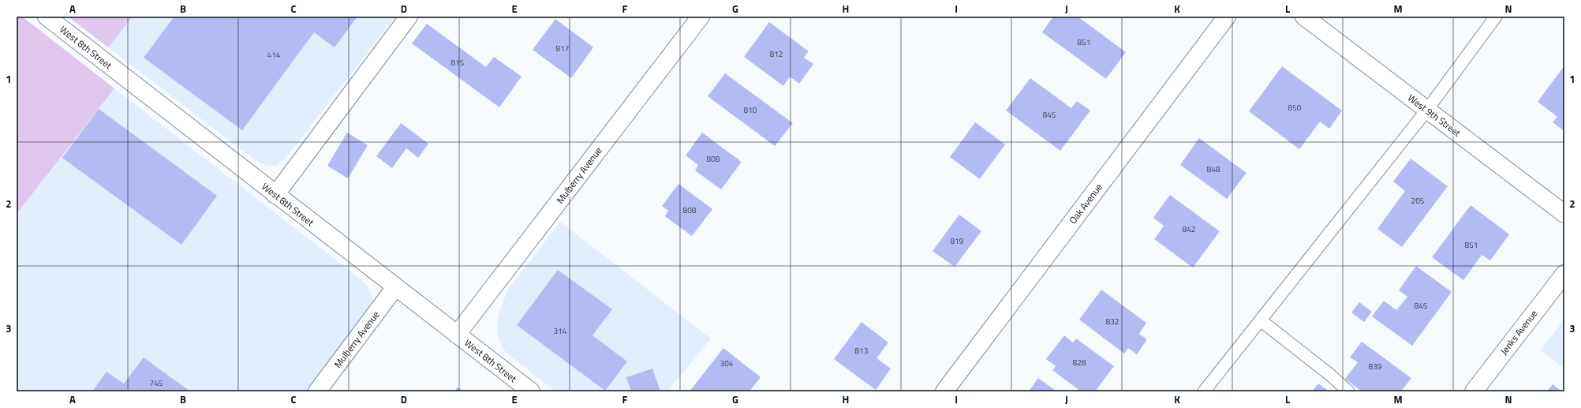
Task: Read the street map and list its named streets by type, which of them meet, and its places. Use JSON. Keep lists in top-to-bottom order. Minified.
{"streets":{"street":["West 8th Street","West 9th Street","Mulberry Avenue","Oak Avenue","Jenks Avenue"]},"crossings":[["West 8th Street","Mulberry Avenue"]],"house_numbers":["851","817","812","414","815","850","810","845","808","848","205","808","842","819","851","845","832","314","813","828","304","839","745"],"grid":{"columns":["A","B","C","D","E","F","G","H","I","J","K","L","M","N"],"rows":["1","2","3"]}}
